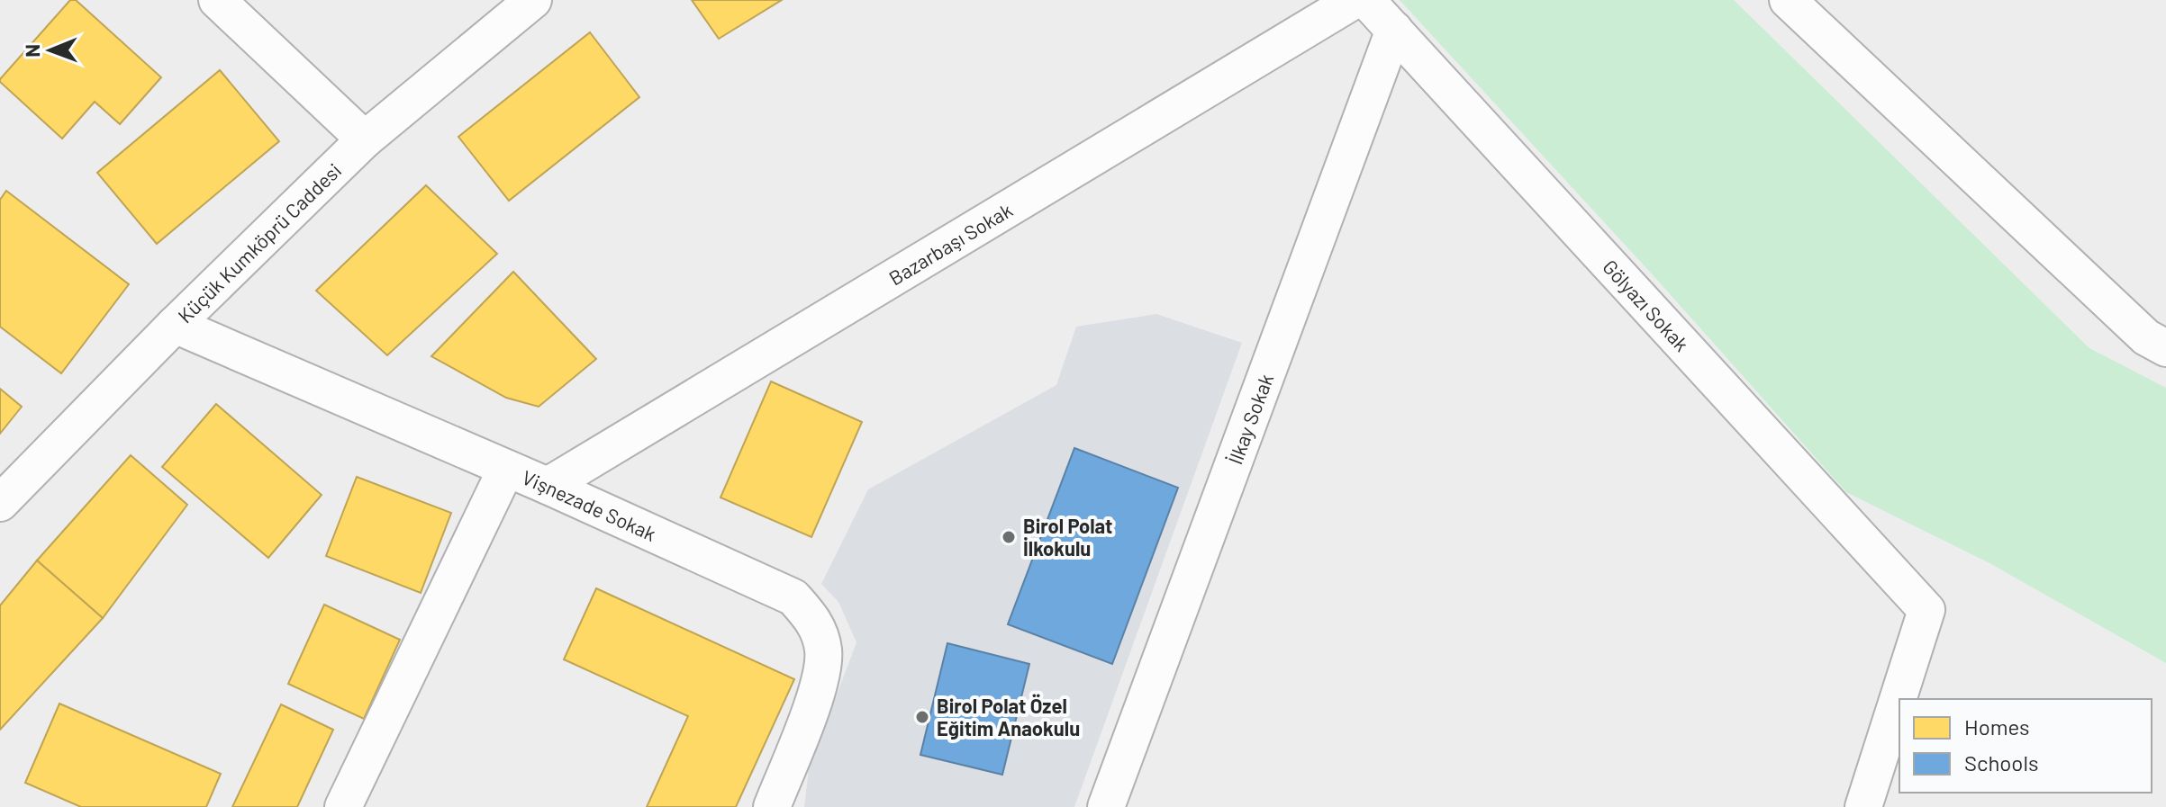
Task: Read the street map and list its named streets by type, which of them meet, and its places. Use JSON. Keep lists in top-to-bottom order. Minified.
{"streets":{"street":["Küçük Kumköprü Caddesi","Bazarbaşı Sokak","Gölyazı Sokak","İlkay Sokak","Vişnezade Sokak"]},"crossings":[["Küçük Kumköprü Caddesi","Vişnezade Sokak"],["Bazarbaşı Sokak","Vişnezade Sokak"],["Gölyazı Sokak","İlkay Sokak"]],"places":["Birol Polat İlkokulu","Birol Polat Özel Eğitim Anaokulu"],"legend":["Homes","Schools"],"north":"left"}
